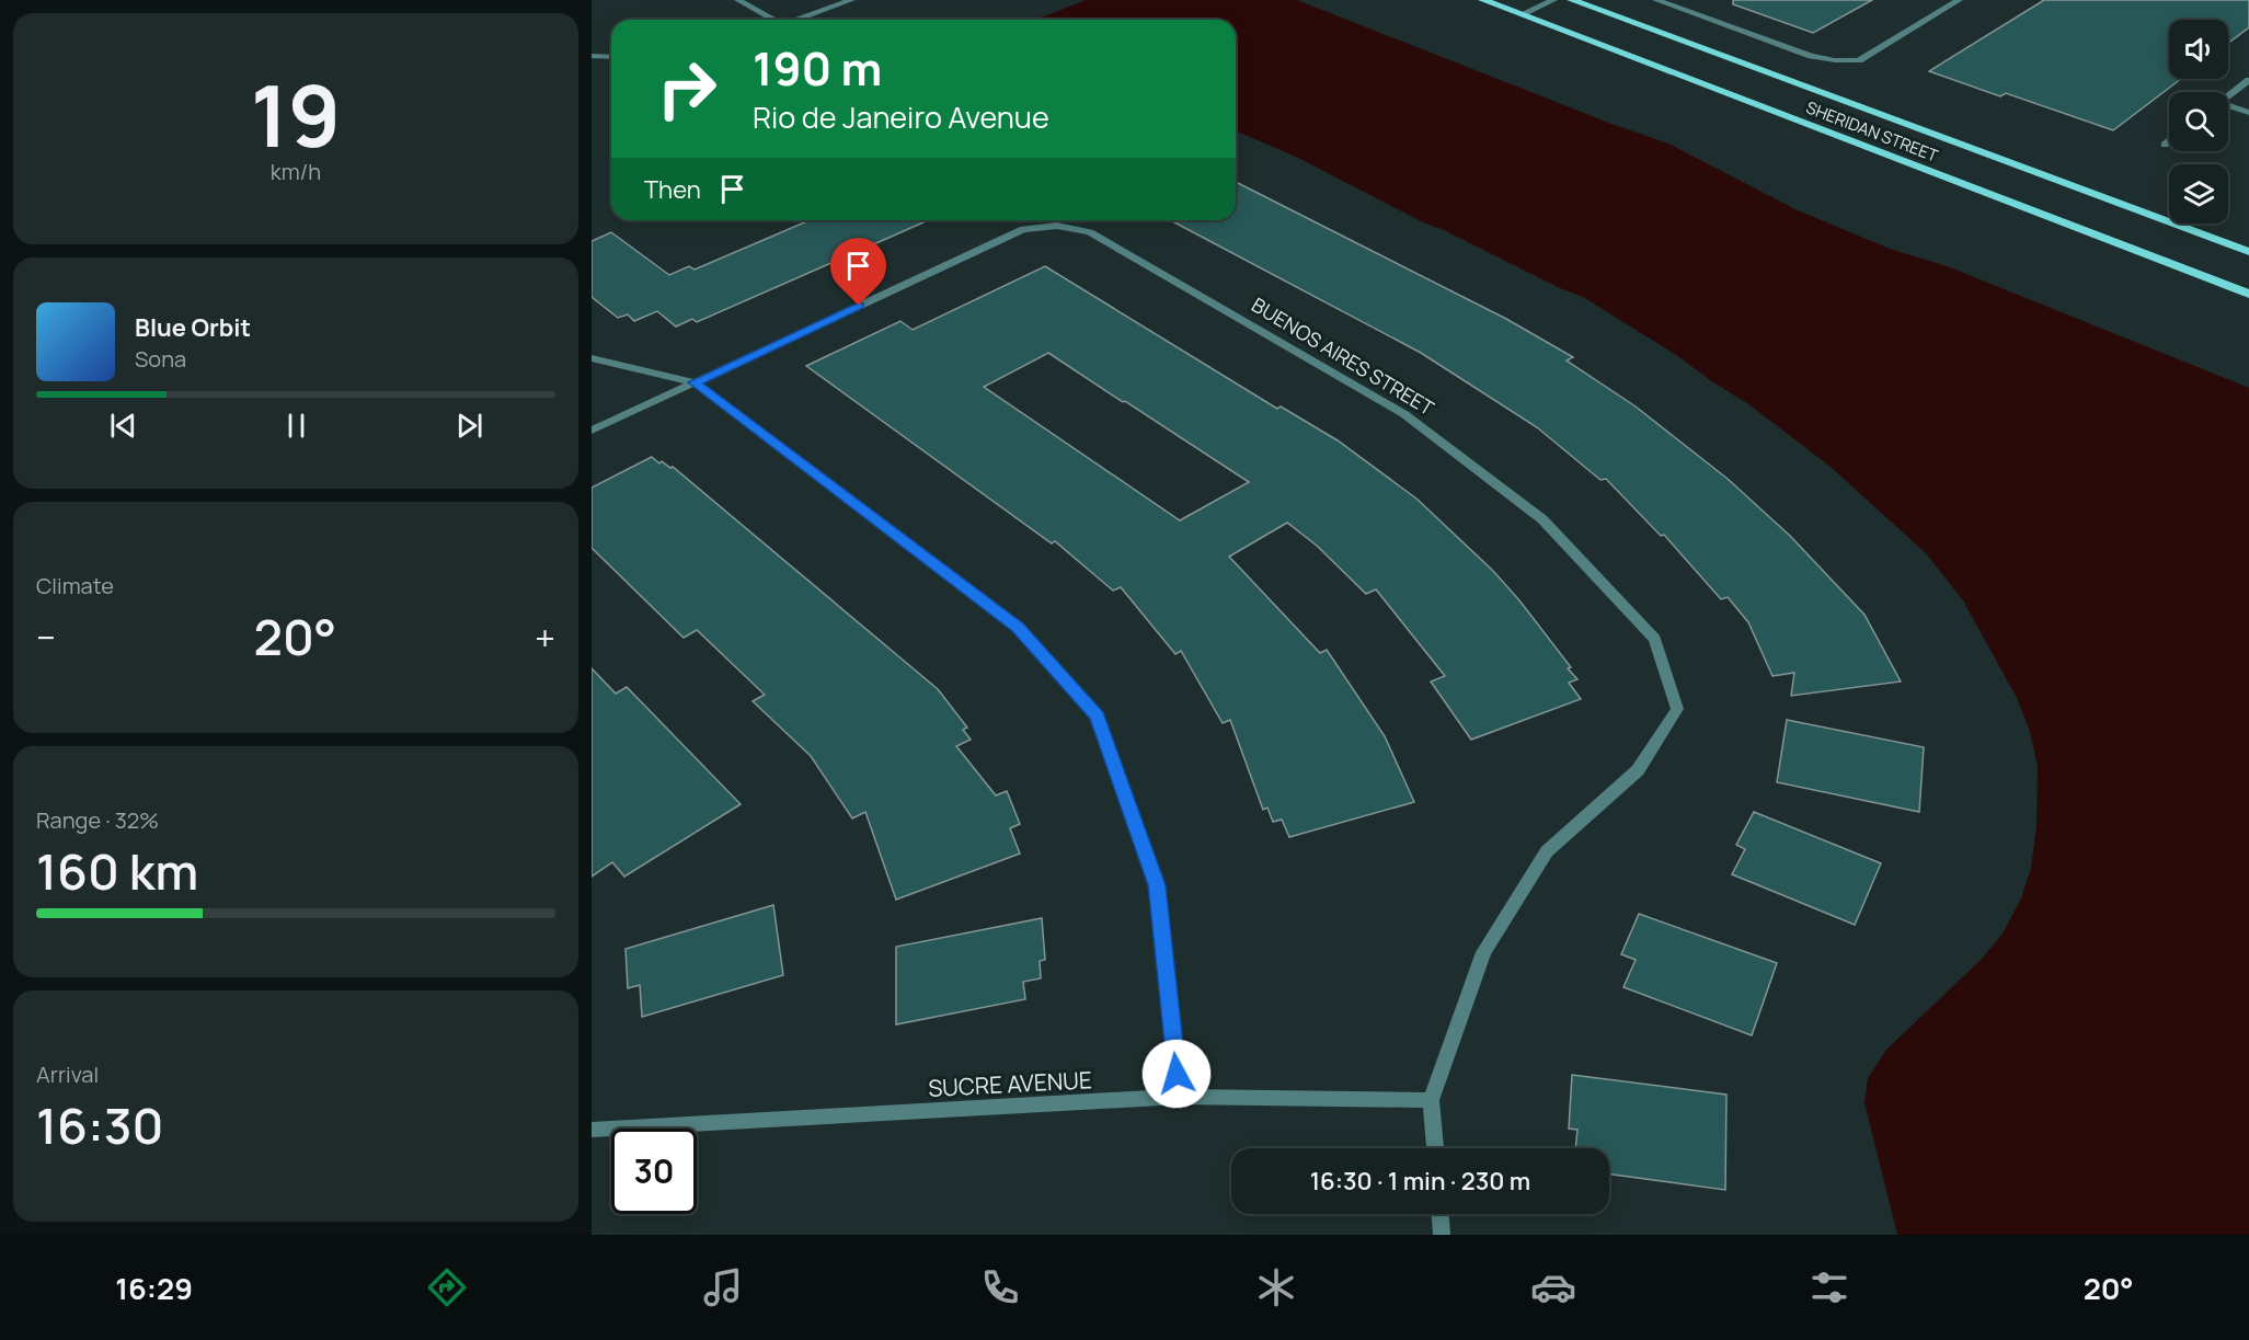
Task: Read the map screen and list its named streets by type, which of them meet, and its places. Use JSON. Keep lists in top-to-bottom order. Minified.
{"streets":{"main road":["SHERIDAN STREET"],"street":["BUENOS AIRES STREET","SUCRE AVENUE"]},"crossings":[["BUENOS AIRES STREET","SUCRE AVENUE"]],"page":{"tile":[["19","km/h"],"Climate",["Range · 32%","160 km"],["Arrival","16:30"]],"turn":["190 m","Rio de Janeiro Avenue"],"then":"Then","song":["Blue Orbit","Sona"],"heat":["−","20°","+"],"limit":"30","trip":"16:30 · 1 min · 230 m","tabs":["16:29","20°"]}}
